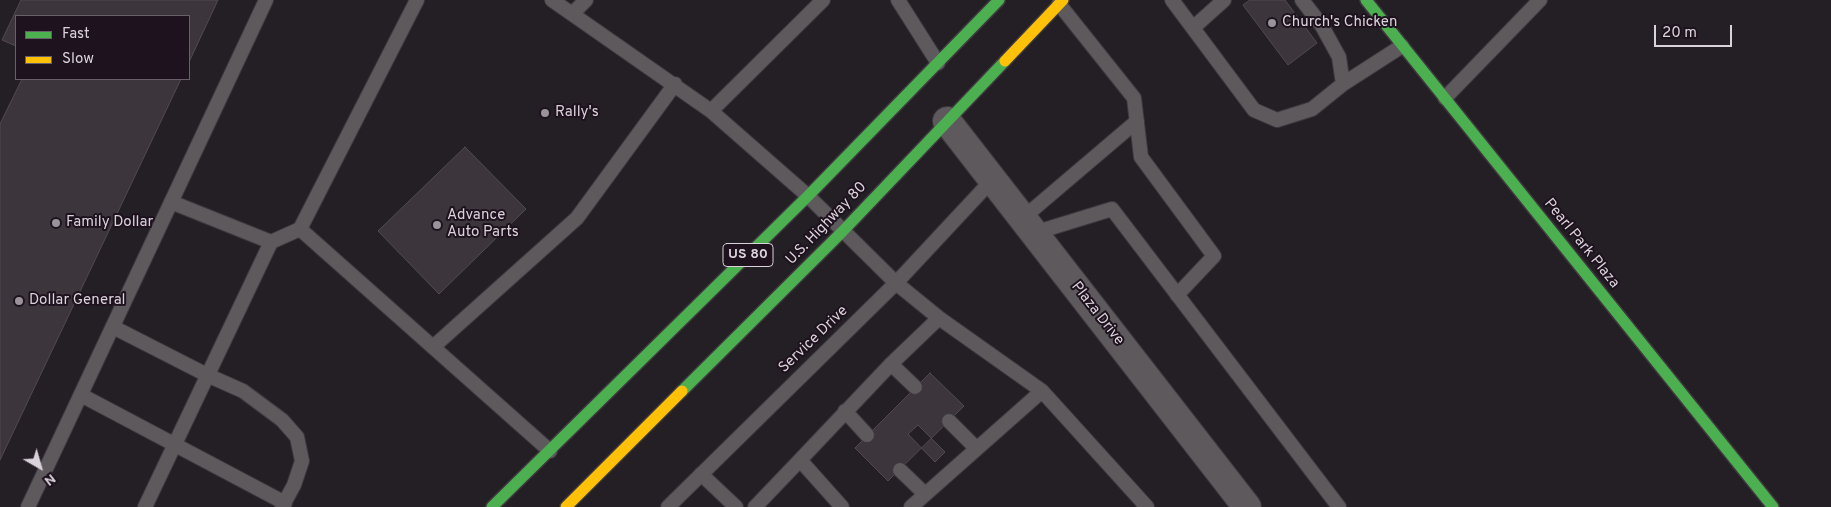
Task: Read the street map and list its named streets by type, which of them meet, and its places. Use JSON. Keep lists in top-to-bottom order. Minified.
{"streets":{"main road":["U.S. Highway 80","Pearl Park Plaza","US 80"],"street":["Plaza Drive"],"lane":["Service Drive"]},"crossings":[["U.S. Highway 80","Plaza Drive"],["Plaza Drive","Service Drive"]],"places":["Church's Chicken","Rally's","Family Dollar","Advance Auto Parts","Dollar General"],"legend":["Fast","Slow"],"scale_bar":"20 m","north":"bottom right"}
